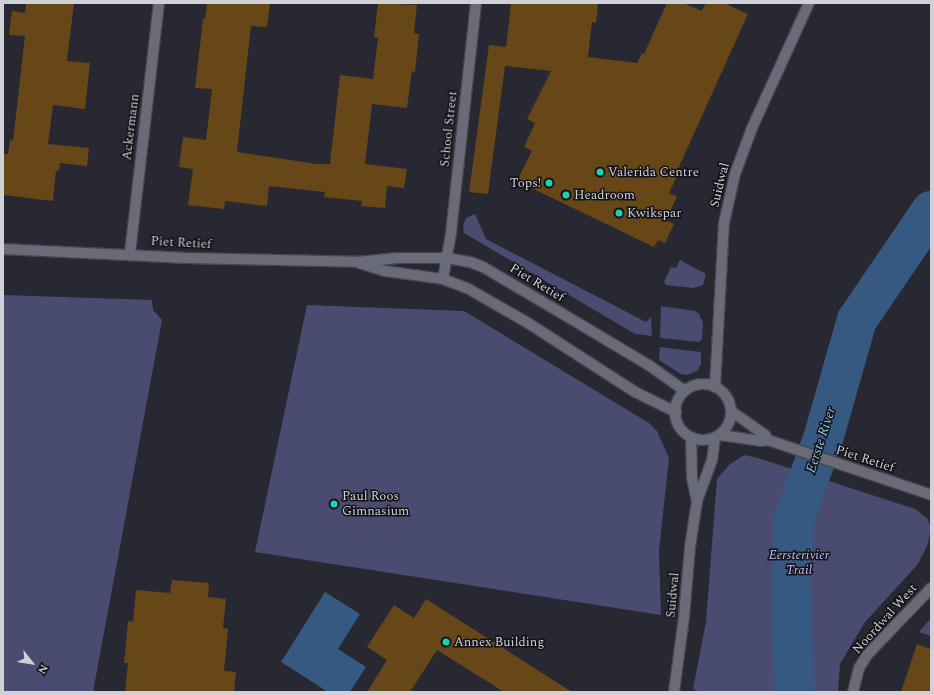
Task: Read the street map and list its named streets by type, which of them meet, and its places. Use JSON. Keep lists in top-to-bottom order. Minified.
{"streets":{"street":["Ackermann","School Street","Suidwal","Piet Retief","Noordwal West"]},"crossings":[["Ackermann","Piet Retief"],["School Street","Piet Retief"],["Suidwal","Piet Retief"]],"water":["Eerste River"],"parks":["Eersterivier Trail"],"places":["Valerida Centre","Tops!","Headroom","Kwikspar","Paul Roos Gimnasium","Annex Building"],"north":"bottom right"}
